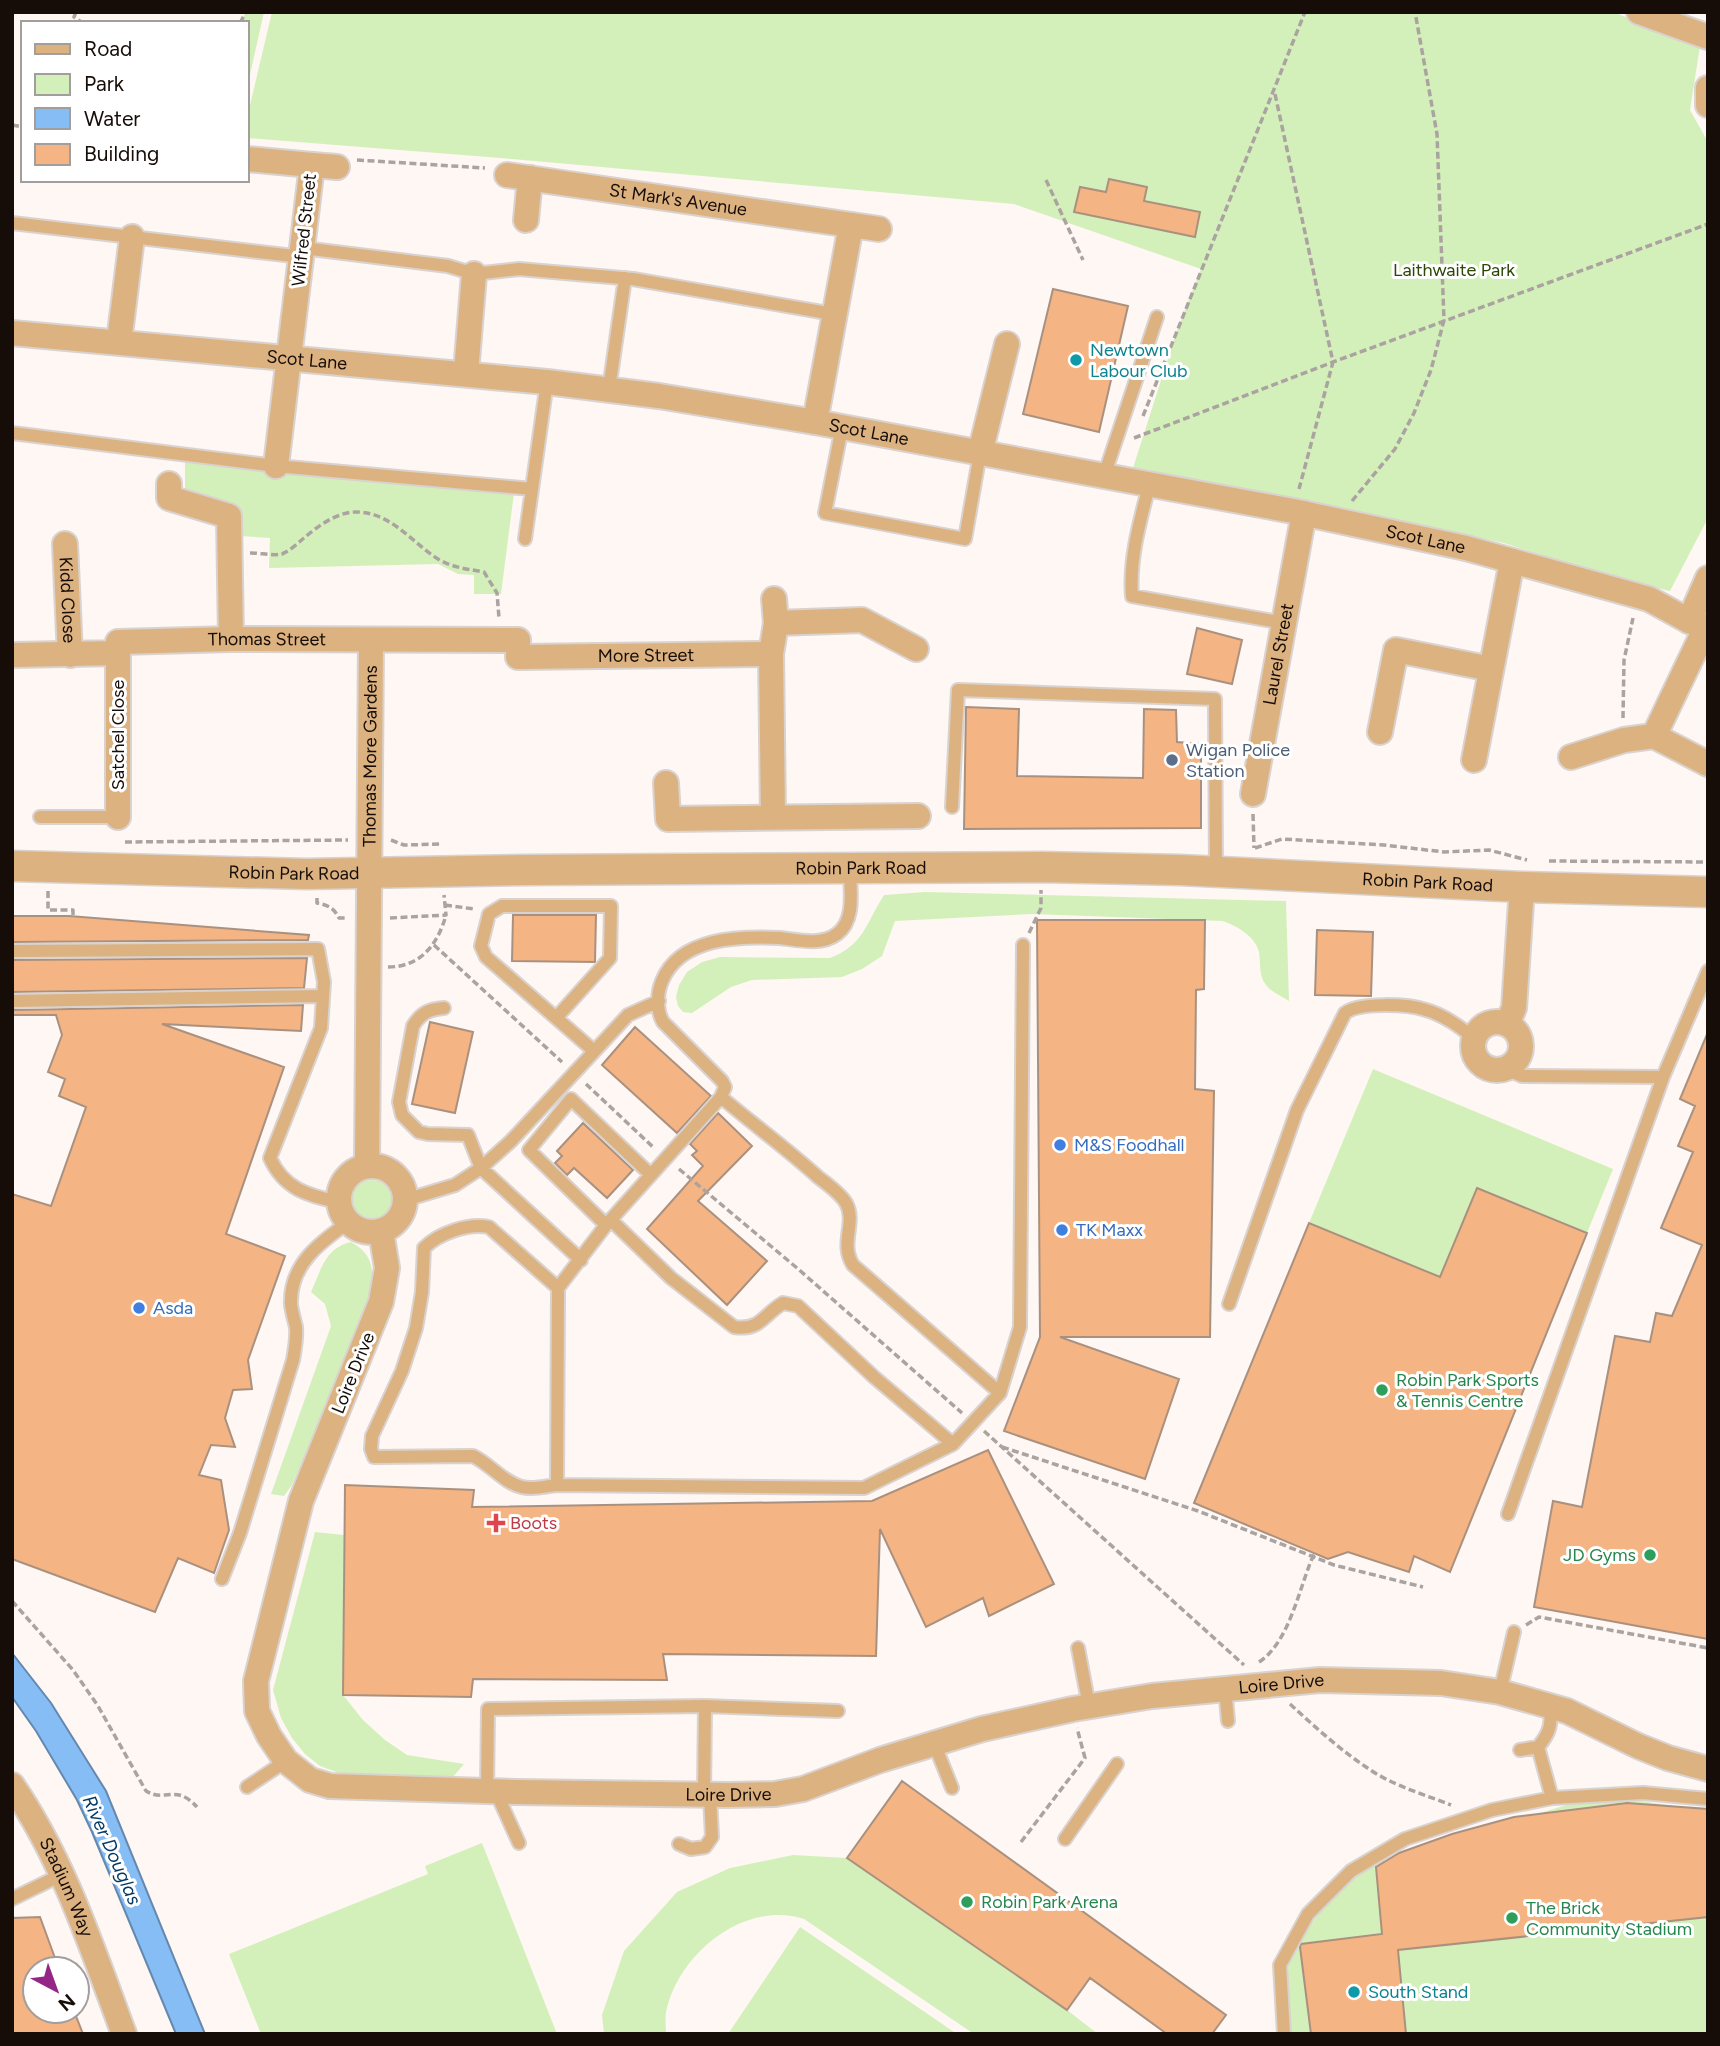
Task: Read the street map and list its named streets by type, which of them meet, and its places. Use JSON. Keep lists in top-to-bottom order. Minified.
{"streets":{"street":["St Mark's Avenue","Wilfred Street","Scot Lane","Kidd Close","Thomas Street","Laurel Street","More Street","Satchel Close","Thomas More Gardens","Robin Park Road","Loire Drive","Stadium Way"]},"crossings":[["Wilfred Street","Scot Lane"],["Scot Lane","Laurel Street"],["Kidd Close","Thomas Street"],["Thomas Street","More Street"],["Thomas Street","Satchel Close"],["Thomas Street","Thomas More Gardens"],["Thomas More Gardens","Robin Park Road"]],"water":["River Douglas"],"parks":["Laithwaite Park"],"places":{"other":["Newtown Labour Club","Wigan Police Station","M&S Foodhall","TK Maxx","Asda","Robin Park Sports & Tennis Centre","JD Gyms","Robin Park Arena","The Brick Community Stadium","South Stand"],"health":["Boots"]},"legend":["Road","Park","Water","Building"],"north":"bottom right"}
